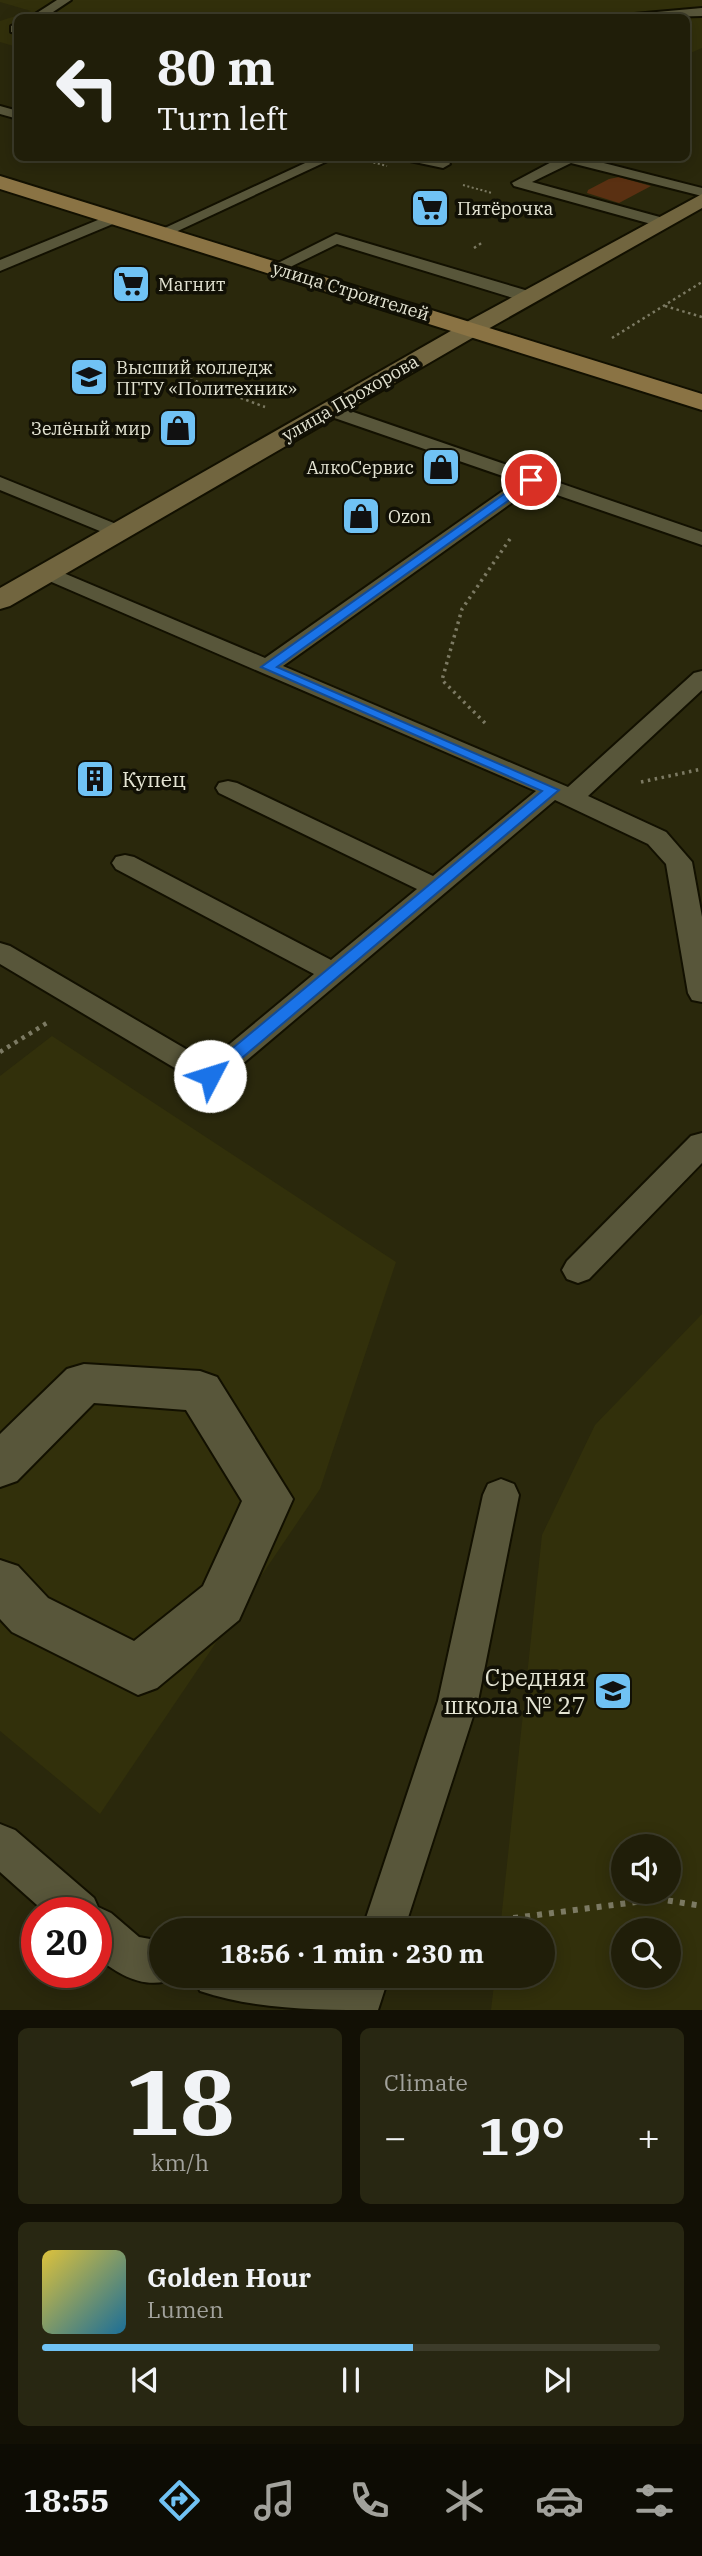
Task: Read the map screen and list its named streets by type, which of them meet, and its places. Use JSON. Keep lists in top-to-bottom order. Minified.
{"streets":{"main road":["улица Строителей"],"street":["улица Прохорова"]},"crossings":[["улица Строителей","улица Прохорова"]],"places":{"supermarket":["Пятёрочка","Магнит"],"school or university":["Высший колледж ПГТУ «Политехник»","Средняя школа № 27"],"shop":["Зелёный мир","АлкоСервис","Ozon"],"building":["Купец"]},"page":{"turn":["80 m","Turn left"],"limit":"20","trip":"18:56 · 1 min · 230 m","tile":[["18","km/h"],"Climate"],"heat":["−","19°","+"],"song":["Golden Hour","Lumen"],"tabs":"18:55"}}
